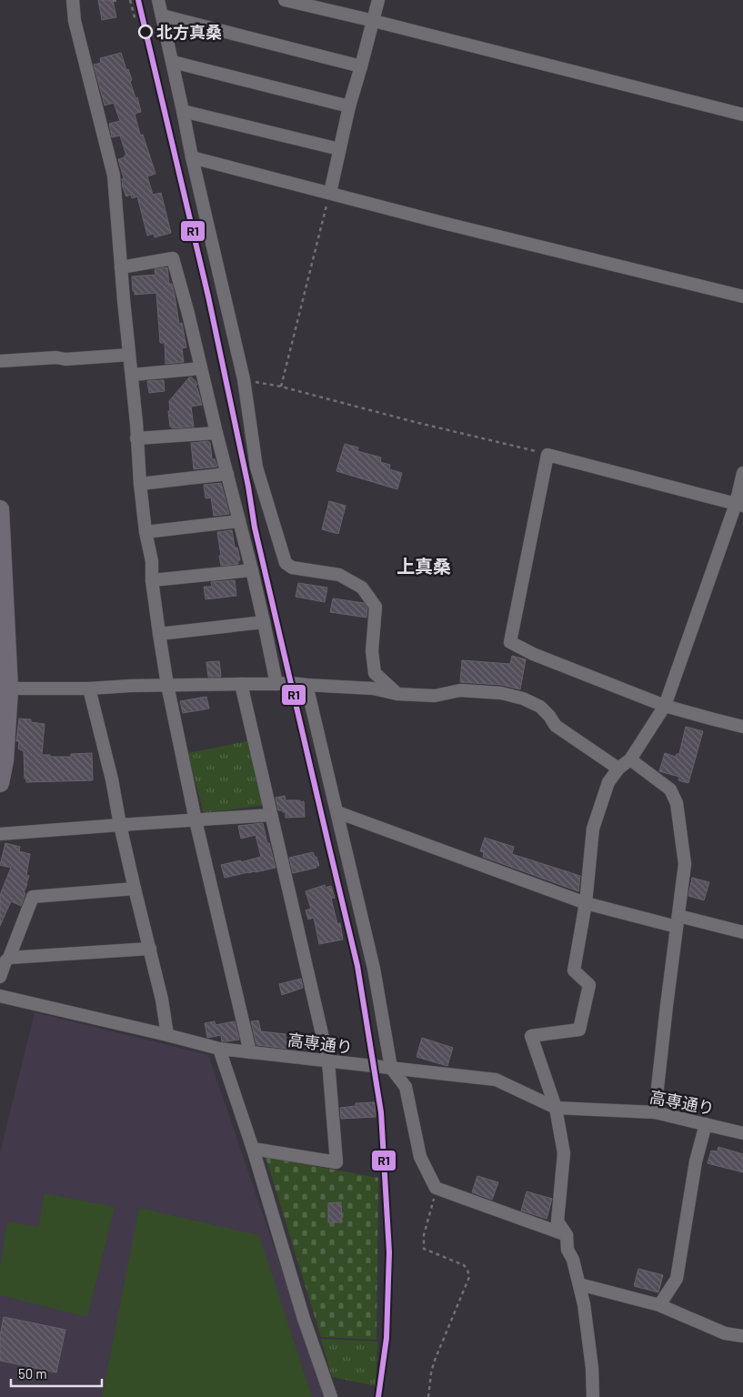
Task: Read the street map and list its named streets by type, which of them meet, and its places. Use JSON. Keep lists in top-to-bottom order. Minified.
{"streets":{"street":["高専通り"]},"districts":["上真桑"],"places":["北方真桑"],"lines":["transit line R1"],"scale_bar":"50 m"}
